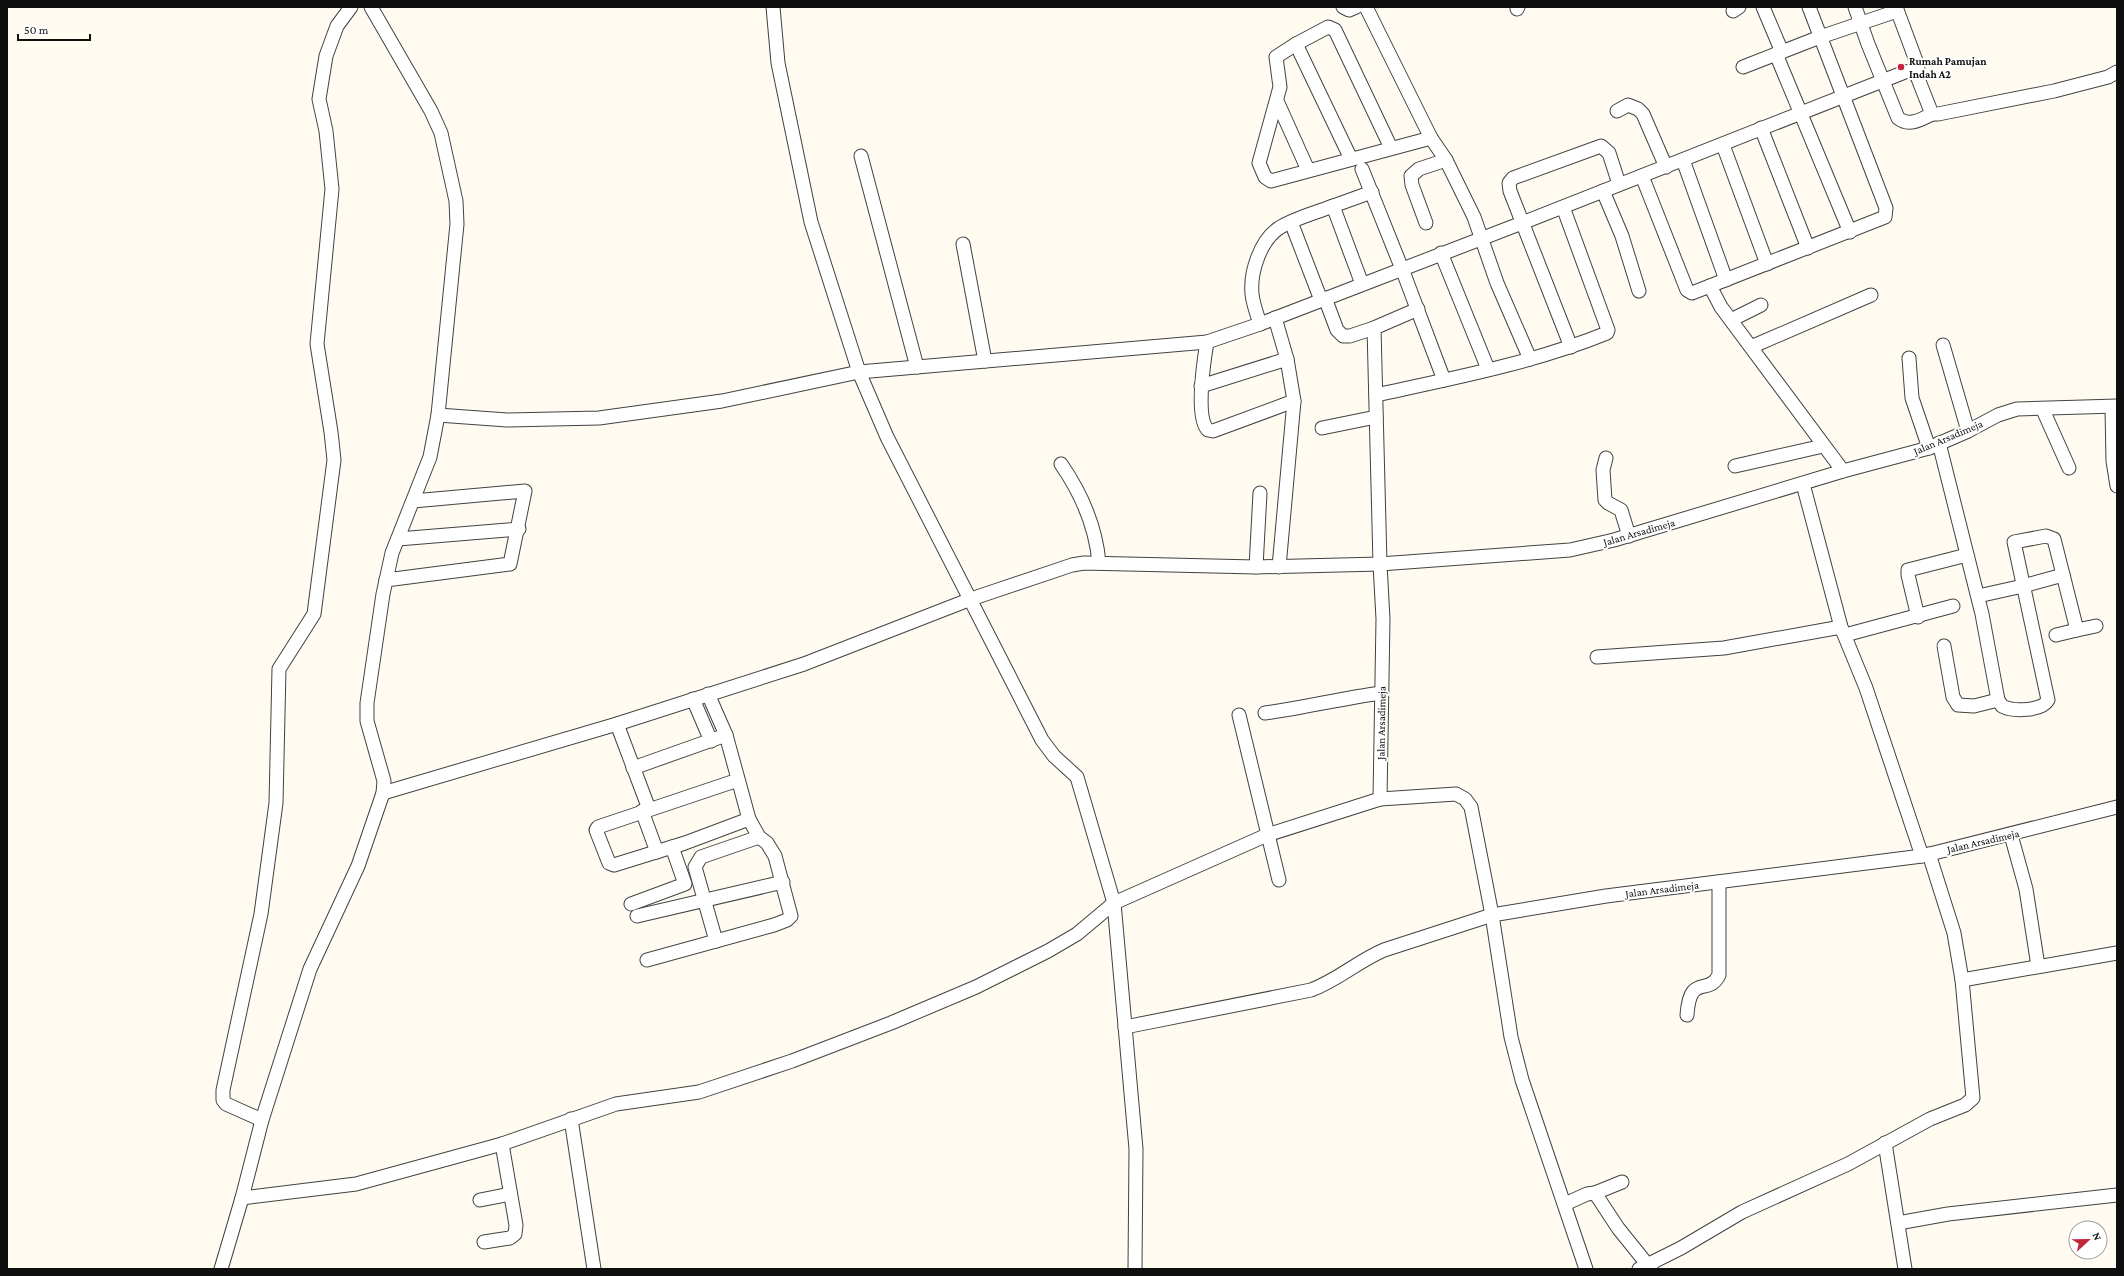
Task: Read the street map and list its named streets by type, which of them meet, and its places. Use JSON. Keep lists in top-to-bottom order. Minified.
{"streets":{"street":["Jalan Arsadimeja"]},"places":["Rumah Pamujan Indah A2"],"scale_bar":"50 m","north":"right"}
